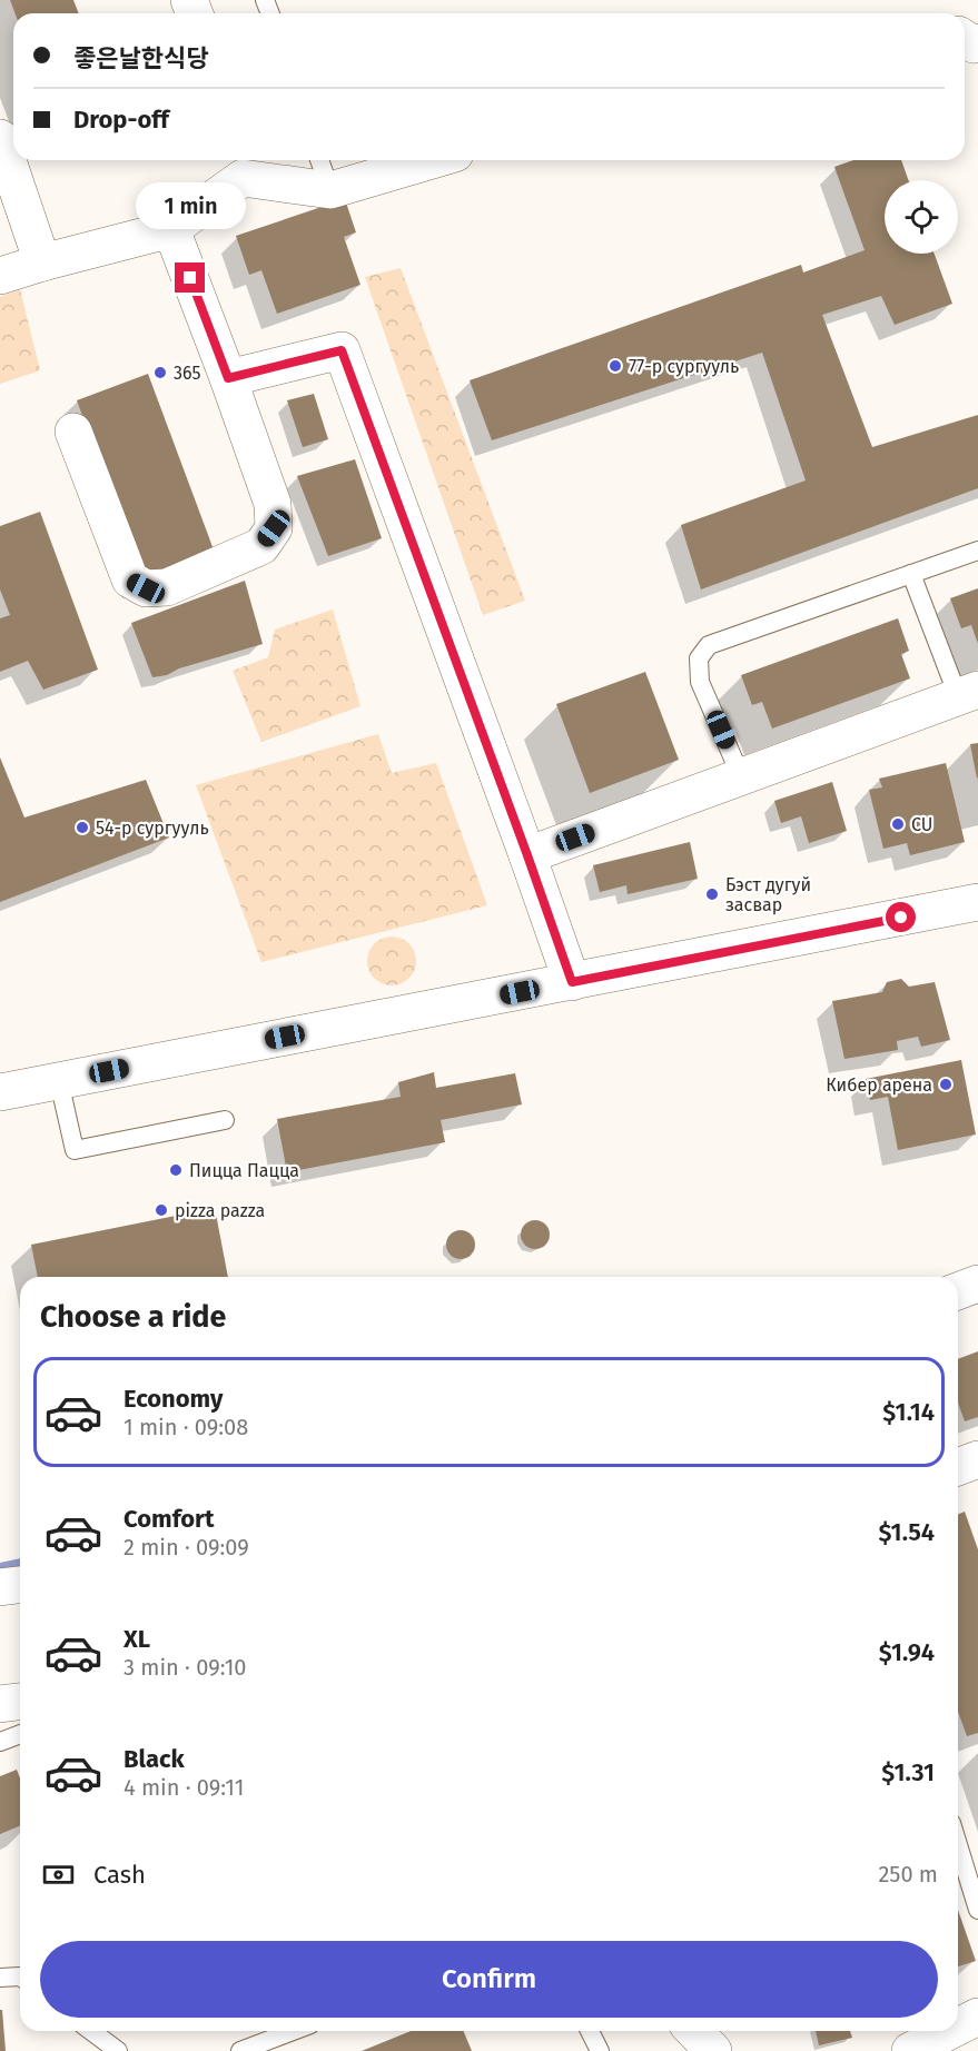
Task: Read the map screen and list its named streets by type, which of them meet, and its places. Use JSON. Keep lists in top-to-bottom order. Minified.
{"places":["77-р сургууль","365","CU","54-р сургууль","Бэст дугуй засвар","Кибер арена","Пицца Пацца","pizza pazza"],"page":{"banner":["좋은날한식당","Drop-off"],"bubble":"1 min","heading":"Choose a ride","list":[{"name":"Economy","note":"1 min · 09:08","value":"$1.14"},{"name":"Comfort","note":"2 min · 09:09","value":"$1.54"},{"name":"XL","note":"3 min · 09:10","value":"$1.94"},{"name":"Black","note":"4 min · 09:11","value":"$1.31"}],"pay":["Cash","250 m"],"buttons":"Confirm"}}
